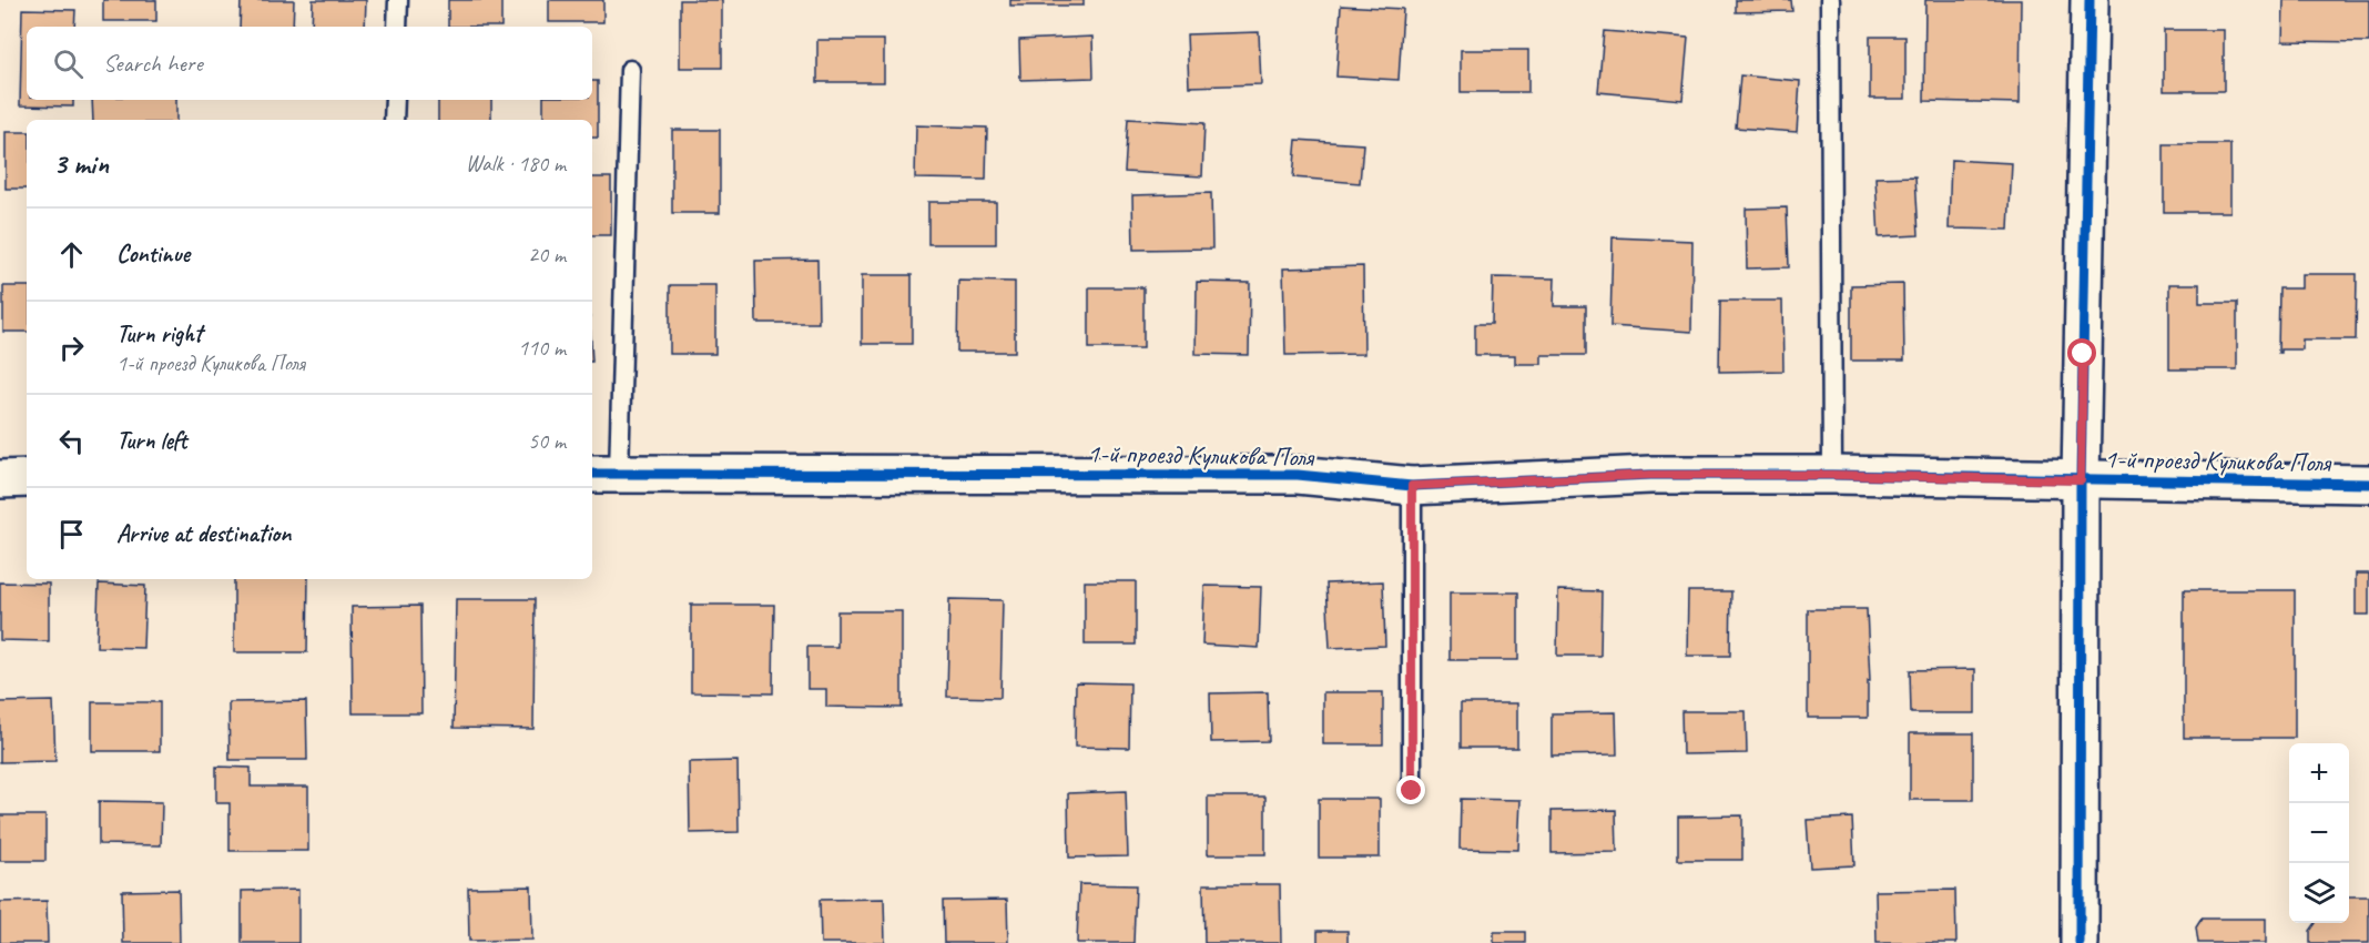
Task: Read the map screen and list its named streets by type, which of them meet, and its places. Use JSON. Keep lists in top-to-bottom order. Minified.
{"streets":{"street":["1-й проезд Куликова Поля"]},"page":{"search":"Search here","heading":["3 min","Walk · 180 m"],"list":[["Continue","20 m"],["Turn right","1-й проезд Куликова Поля","110 m"],["Turn left","50 m"],"Arrive at destination"],"map_buttons":["+","−"]}}
